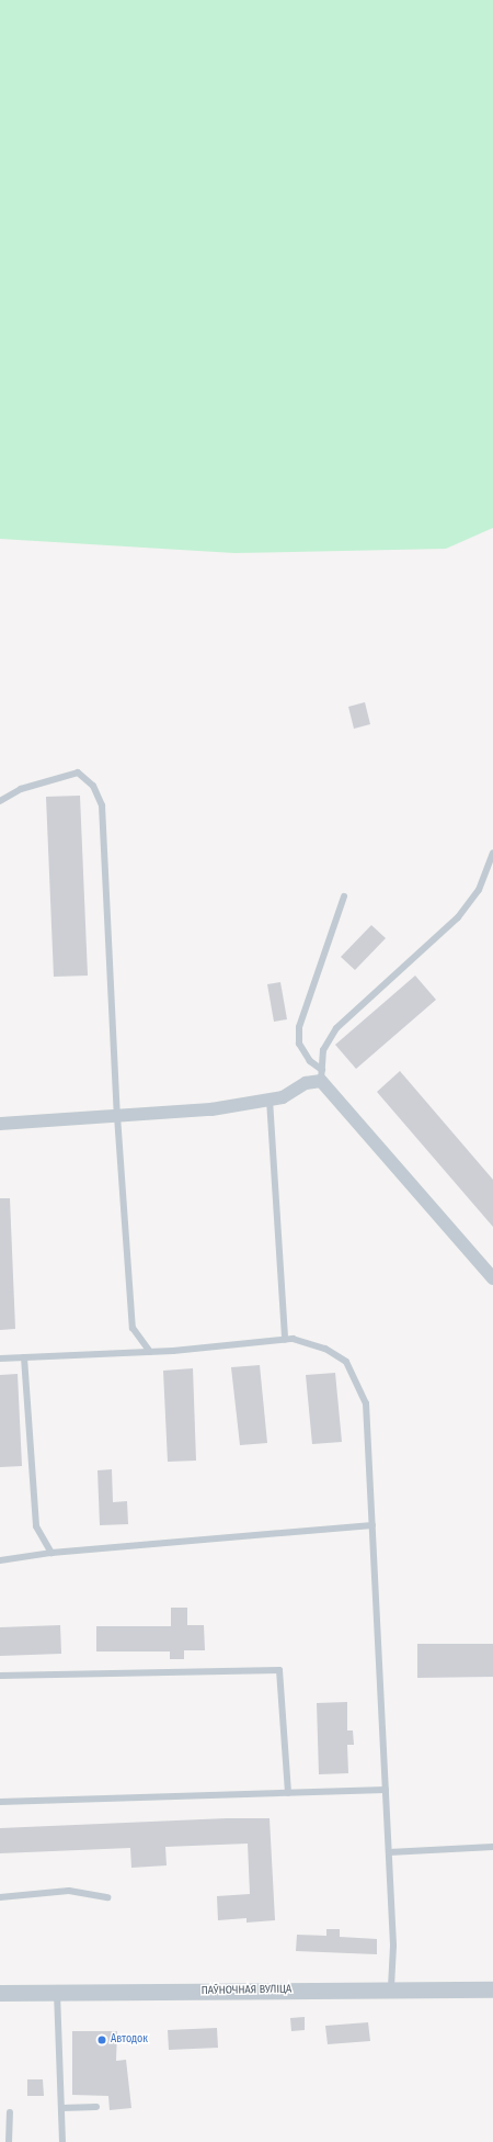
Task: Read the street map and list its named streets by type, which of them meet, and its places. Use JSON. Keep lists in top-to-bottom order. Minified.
{"streets":{"street":["ПАЎНОЧНАЯ ВУЛІЦА"]},"places":["Автодок"]}
